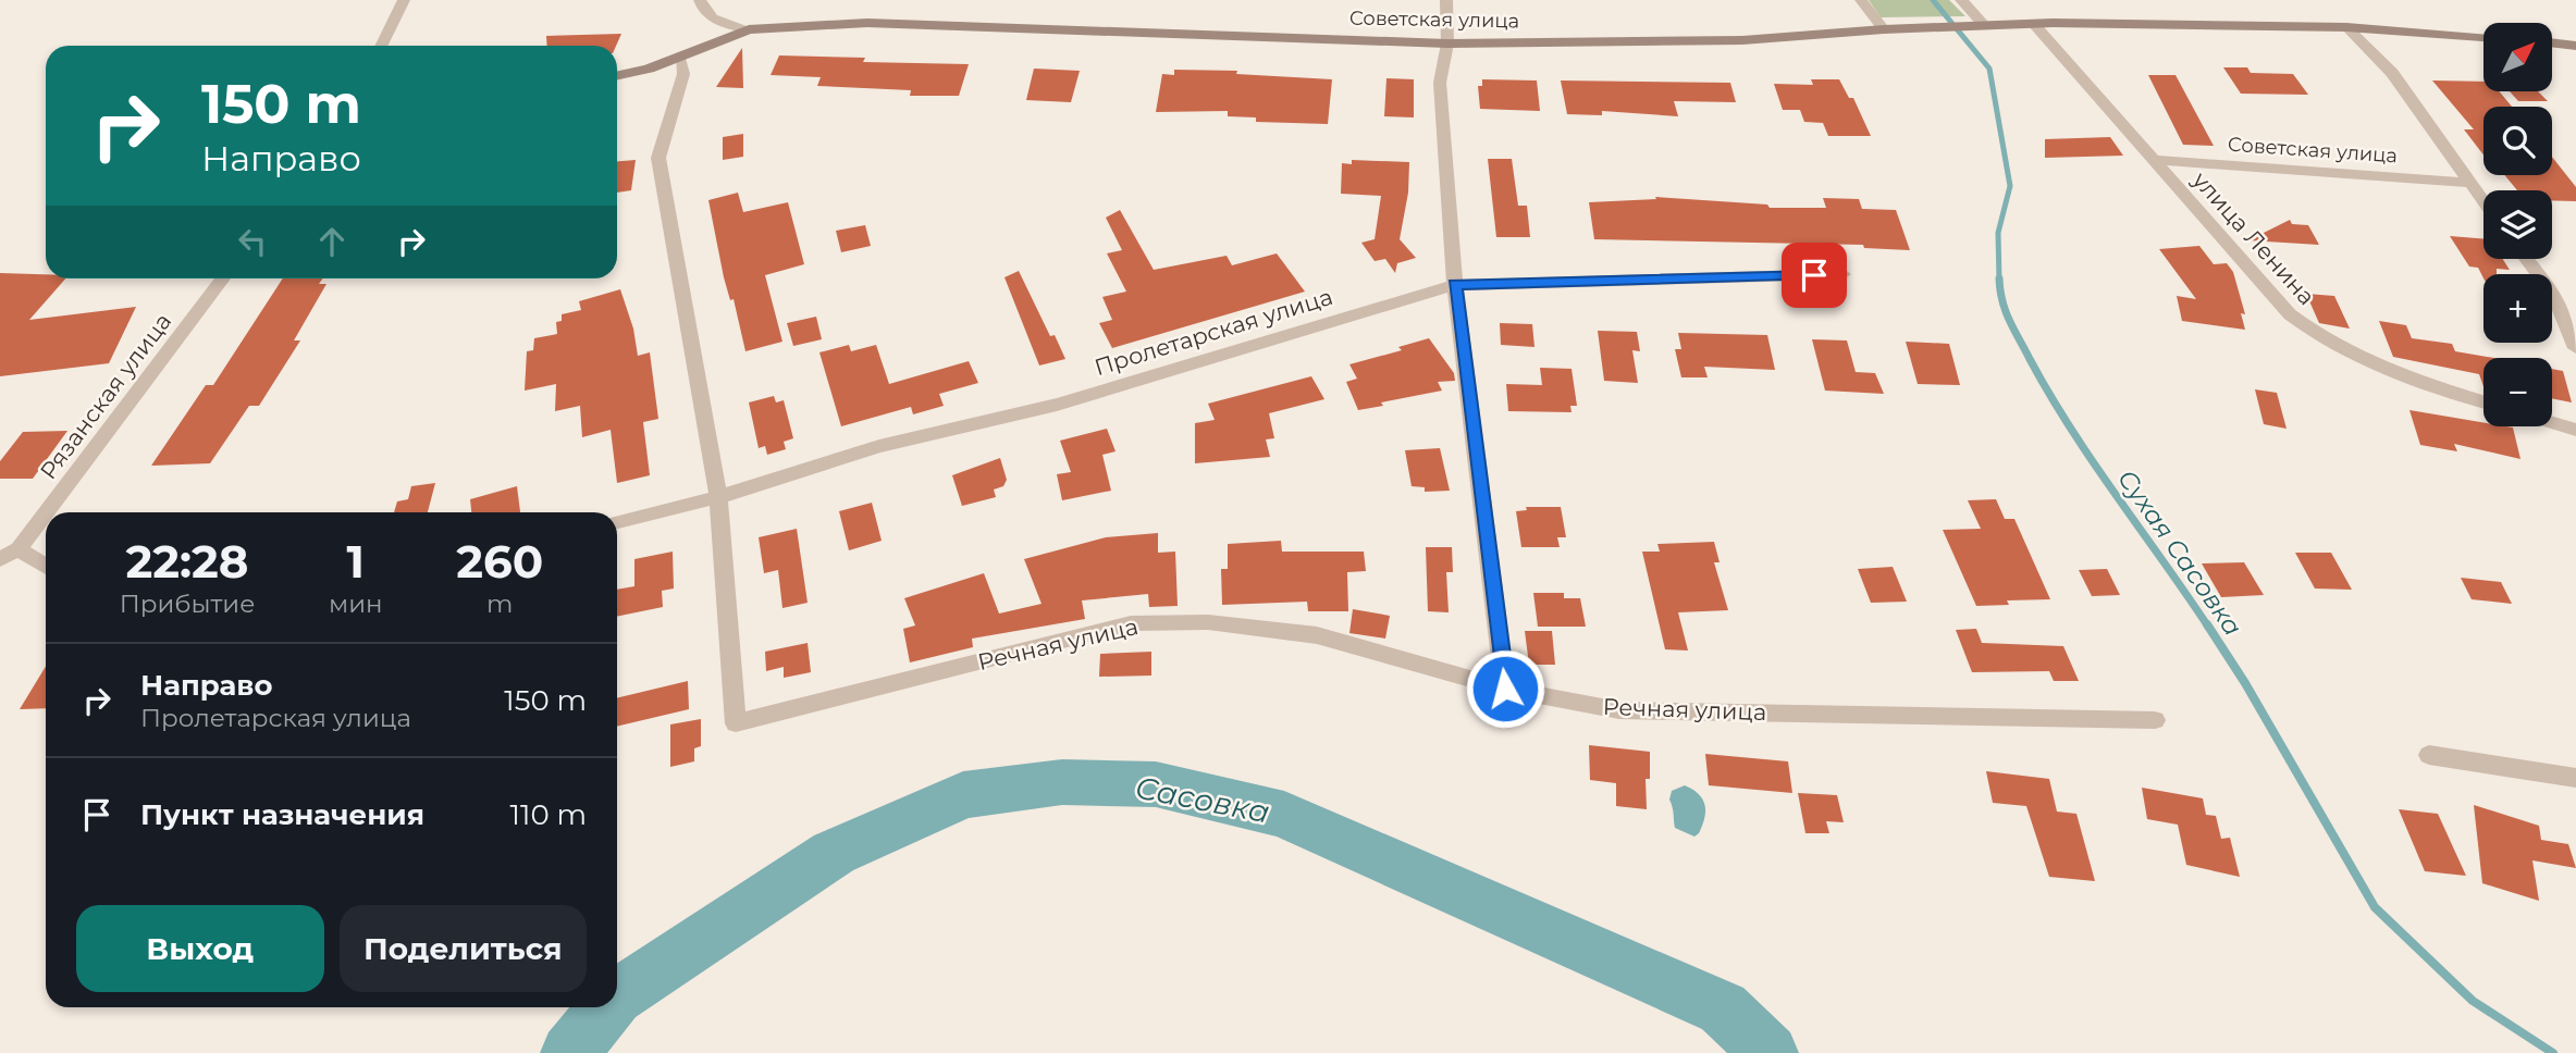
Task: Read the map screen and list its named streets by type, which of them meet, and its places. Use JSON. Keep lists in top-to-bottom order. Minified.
{"streets":{"street":["Советская улица","улица Ленина","Пролетарская улица","Рязанская улица","Речная улица"]},"crossings":[["Советская улица","улица Ленина"],["Пролетарская улица","Речная улица"]],"water":["Сухая Сасовка","Сасовка"],"north":"top right","page":{"map_buttons":["+","−"],"turn":["150 m","Направо"],"eta":["22:28","Прибытие","1","мин","260","m"],"list":[{"name":"Направо","note":"Пролетарская улица","value":"150 m"},{"name":"Пункт назначения","value":"110 m"}],"buttons":["Выход","Поделиться"]}}
